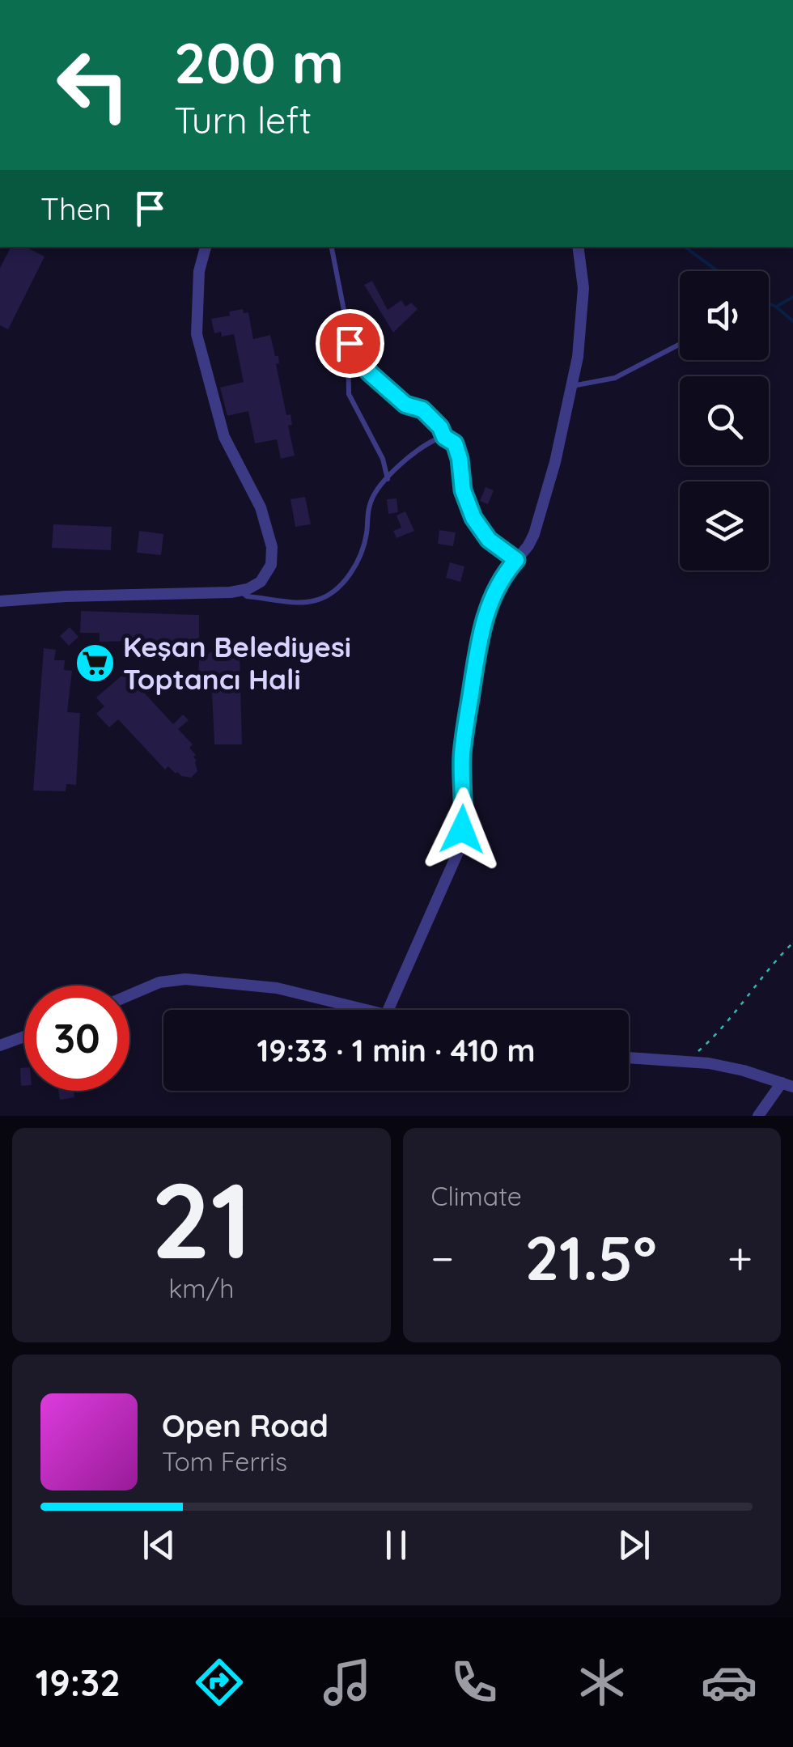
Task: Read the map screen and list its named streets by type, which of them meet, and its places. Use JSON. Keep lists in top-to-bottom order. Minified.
{"places":{"supermarket":["Keşan Belediyesi Toptancı Hali"]},"page":{"turn":["200 m","Turn left"],"then":"Then","limit":"30","trip":"19:33 · 1 min · 410 m","tile":[["21","km/h"],"Climate"],"heat":["−","21.5°","+"],"song":["Open Road","Tom Ferris"],"tabs":"19:32"}}
